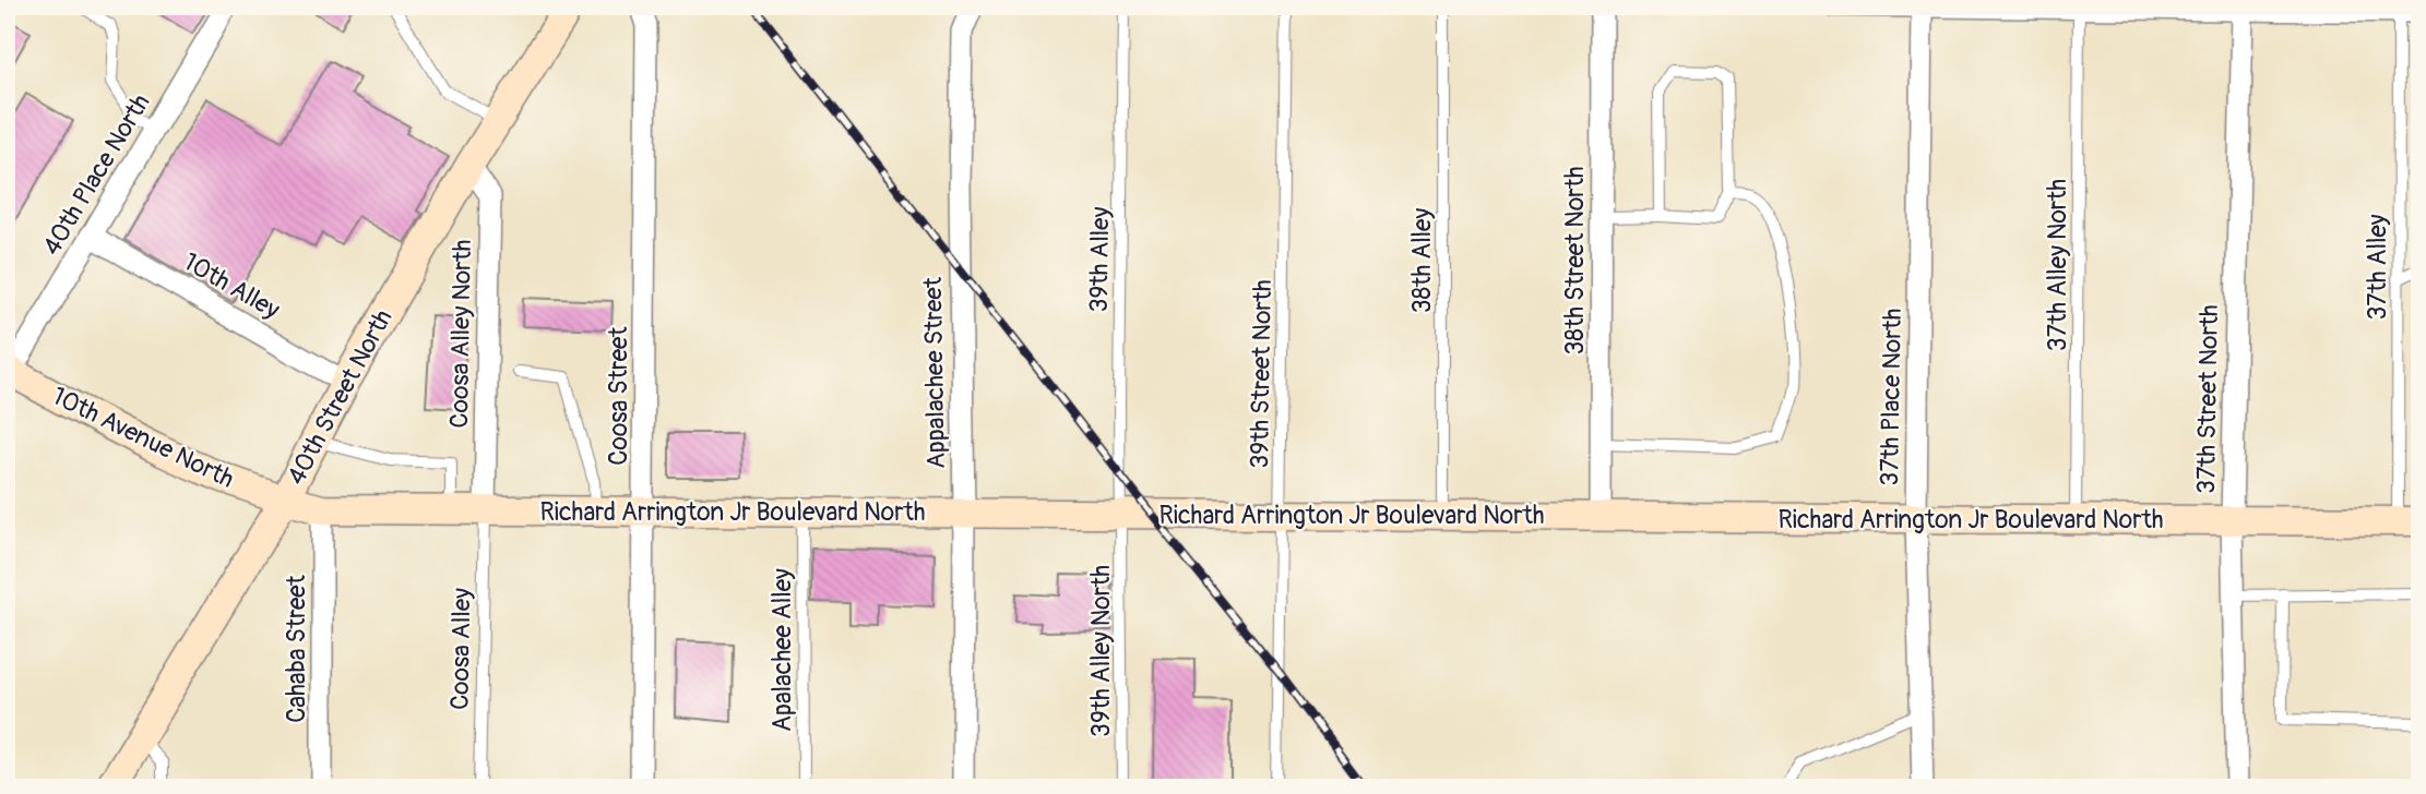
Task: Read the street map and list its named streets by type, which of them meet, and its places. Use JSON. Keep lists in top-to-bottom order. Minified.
{"streets":{"street":["40th Place North","38th Street North","10th Alley","Coosa Alley North","Appalachee Street","Coosa Street","40th Street North","37th Place North","37th Street North","10th Avenue North","Richard Arrington Jr Boulevard North","Cahaba Street"],"lane":["39th Alley","38th Alley","37th Alley North","37th Alley","39th Street North","Coosa Alley","Apalachee Alley","39th Alley North"]},"crossings":[["40th Place North","10th Alley"],["40th Place North","10th Avenue North"],["39th Alley","Richard Arrington Jr Boulevard North"],["39th Alley","39th Alley North"],["38th Alley","Richard Arrington Jr Boulevard North"],["38th Street North","Richard Arrington Jr Boulevard North"],["37th Alley North","Richard Arrington Jr Boulevard North"],["37th Alley","Richard Arrington Jr Boulevard North"],["10th Alley","40th Street North"],["Coosa Alley North","40th Street North"],["Coosa Alley North","Richard Arrington Jr Boulevard North"],["Coosa Alley North","Coosa Alley"],["Appalachee Street","Richard Arrington Jr Boulevard North"],["39th Street North","Richard Arrington Jr Boulevard North"],["Coosa Street","Richard Arrington Jr Boulevard North"],["40th Street North","10th Avenue North"],["40th Street North","Richard Arrington Jr Boulevard North"],["37th Place North","Richard Arrington Jr Boulevard North"],["37th Street North","Richard Arrington Jr Boulevard North"],["10th Avenue North","Richard Arrington Jr Boulevard North"],["Richard Arrington Jr Boulevard North","Cahaba Street"],["Richard Arrington Jr Boulevard North","Coosa Alley"],["Richard Arrington Jr Boulevard North","Apalachee Alley"],["Richard Arrington Jr Boulevard North","39th Alley North"]]}
